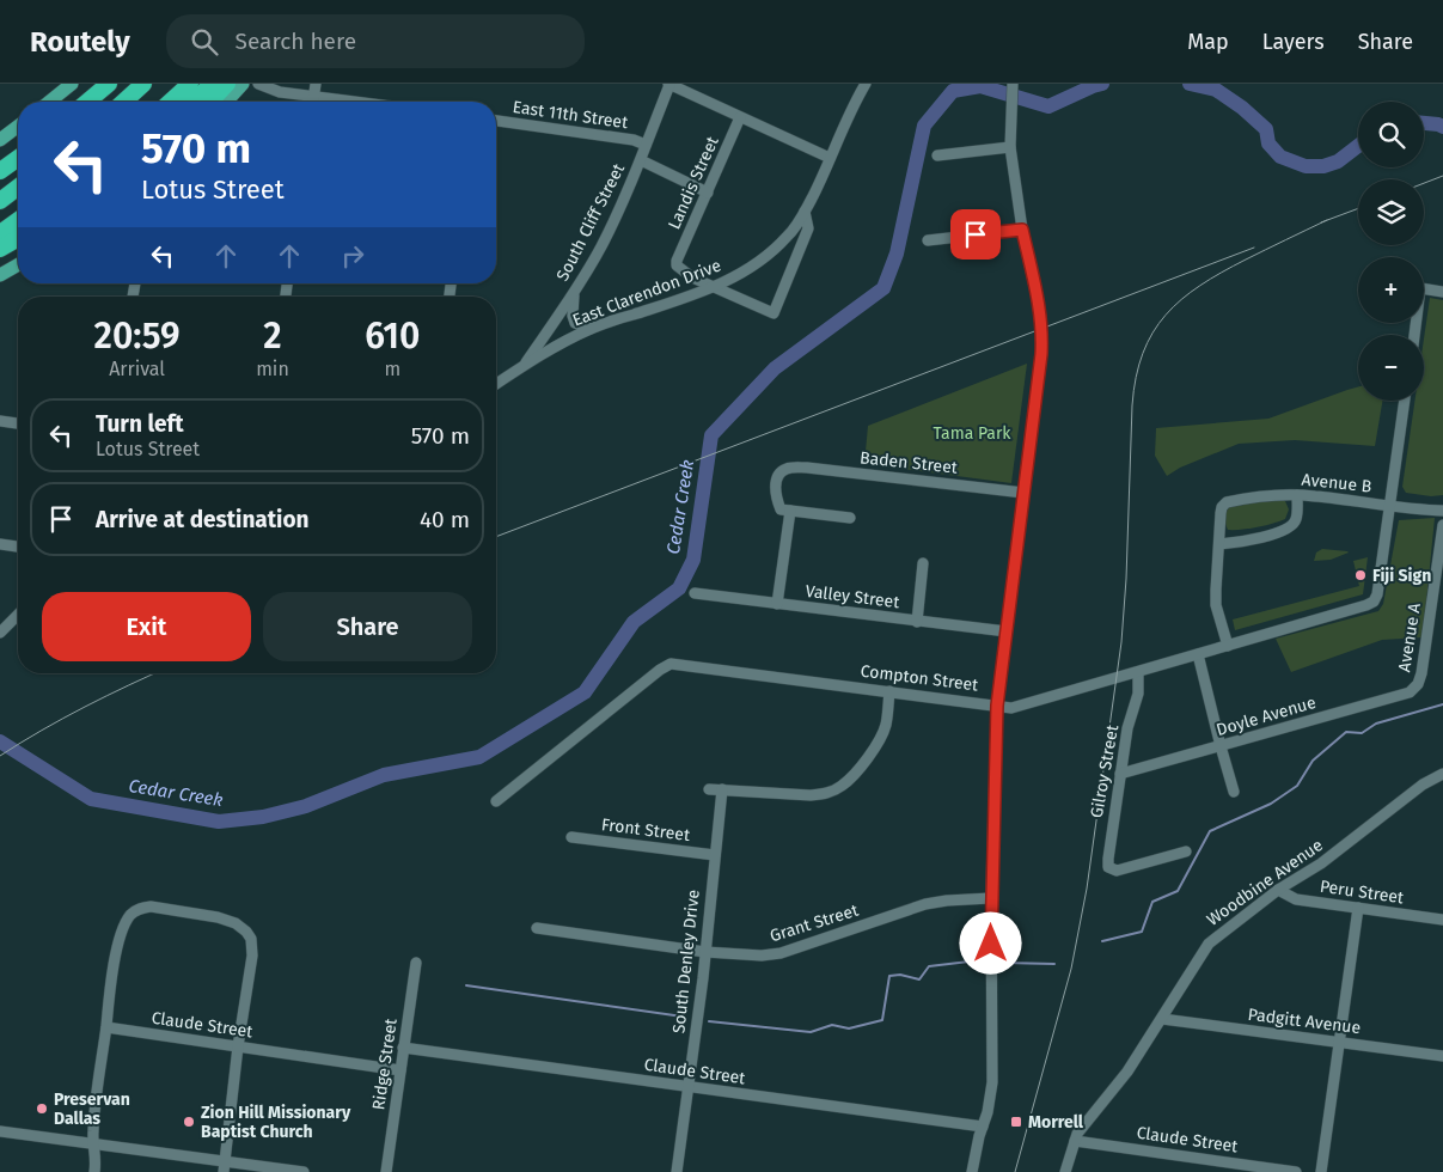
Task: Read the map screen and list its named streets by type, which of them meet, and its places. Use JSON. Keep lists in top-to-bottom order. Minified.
{"streets":{"street":["East 11th Street","Landis Street","South Cliff Street","East Clarendon Drive","Baden Street","Avenue B","Valley Street","Avenue A","Compton Street","Doyle Avenue","Gilroy Street","Front Street","Woodbine Avenue","Peru Street","Grant Street","South Denley Drive","Padgitt Avenue","Claude Street","Ridge Street"]},"crossings":[["East 11th Street","South Cliff Street"],["Landis Street","East Clarendon Drive"],["South Cliff Street","East Clarendon Drive"],["Avenue B","Compton Street"],["Avenue A","Doyle Avenue"],["Compton Street","Gilroy Street"],["Doyle Avenue","Gilroy Street"],["Front Street","South Denley Drive"],["Woodbine Avenue","Peru Street"],["Woodbine Avenue","Padgitt Avenue"],["Woodbine Avenue","Claude Street"],["Grant Street","South Denley Drive"],["South Denley Drive","Claude Street"],["Claude Street","Ridge Street"]],"water":["Cedar Creek"],"parks":["Tama Park"],"places":{"other":["Fiji Sign","Preservan Dallas","Zion Hill Missionary Baptist Church"],"transit":["Morrell"]},"page":{"header":"Routely","search":"Search here","nav":["Map","Layers","Share"],"map_buttons":["+","−"],"turn":["570 m","Lotus Street"],"eta":["20:59","Arrival","2","min","610","m"],"list":[{"name":"Turn left","note":"Lotus Street","value":"570 m"},{"name":"Arrive at destination","value":"40 m"}],"buttons":["Exit","Share"]}}
